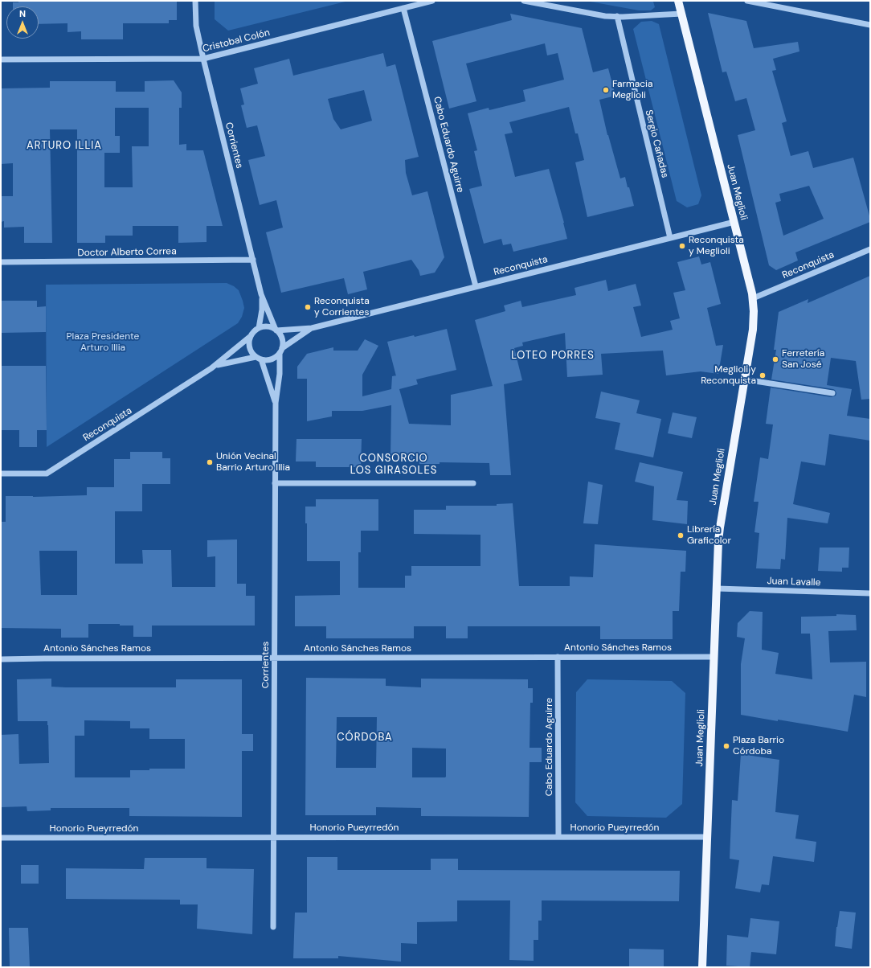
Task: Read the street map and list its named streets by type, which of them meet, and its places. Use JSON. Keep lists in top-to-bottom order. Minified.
{"streets":{"main road":["Juan Meglioli"],"street":["Cristobal Colón","Sergio Cañadas","Cabo Eduardo Aguirre","Corrientes","Doctor Alberto Correa","Reconquista","Juan Lavalle","Antonio Sánches Ramos","Honorio Pueyrredón"]},"crossings":[["Cristobal Colón","Cabo Eduardo Aguirre"],["Cristobal Colón","Corrientes"],["Sergio Cañadas","Reconquista"],["Cabo Eduardo Aguirre","Reconquista"],["Cabo Eduardo Aguirre","Antonio Sánches Ramos"],["Cabo Eduardo Aguirre","Honorio Pueyrredón"],["Corrientes","Doctor Alberto Correa"],["Corrientes","Reconquista"],["Corrientes","Antonio Sánches Ramos"],["Corrientes","Honorio Pueyrredón"],["Juan Meglioli","Reconquista"],["Juan Meglioli","Juan Lavalle"],["Juan Meglioli","Antonio Sánches Ramos"],["Juan Meglioli","Honorio Pueyrredón"]],"districts":["ARTURO ILLIA","LOTEO PORRES","CONSORCIO LOS GIRASOLES","CÓRDOBA"],"parks":["Plaza Presidente Arturo Illia"],"places":["Farmacia Meglioli","Reconquista y Meglioli","Reconquista y Corrientes","Ferretería San José","Meglioli y Reconquista","Unión Vecinal Barrio Arturo Illia","Librería Graficolor","Plaza Barrio Córdoba"],"north":"top"}
